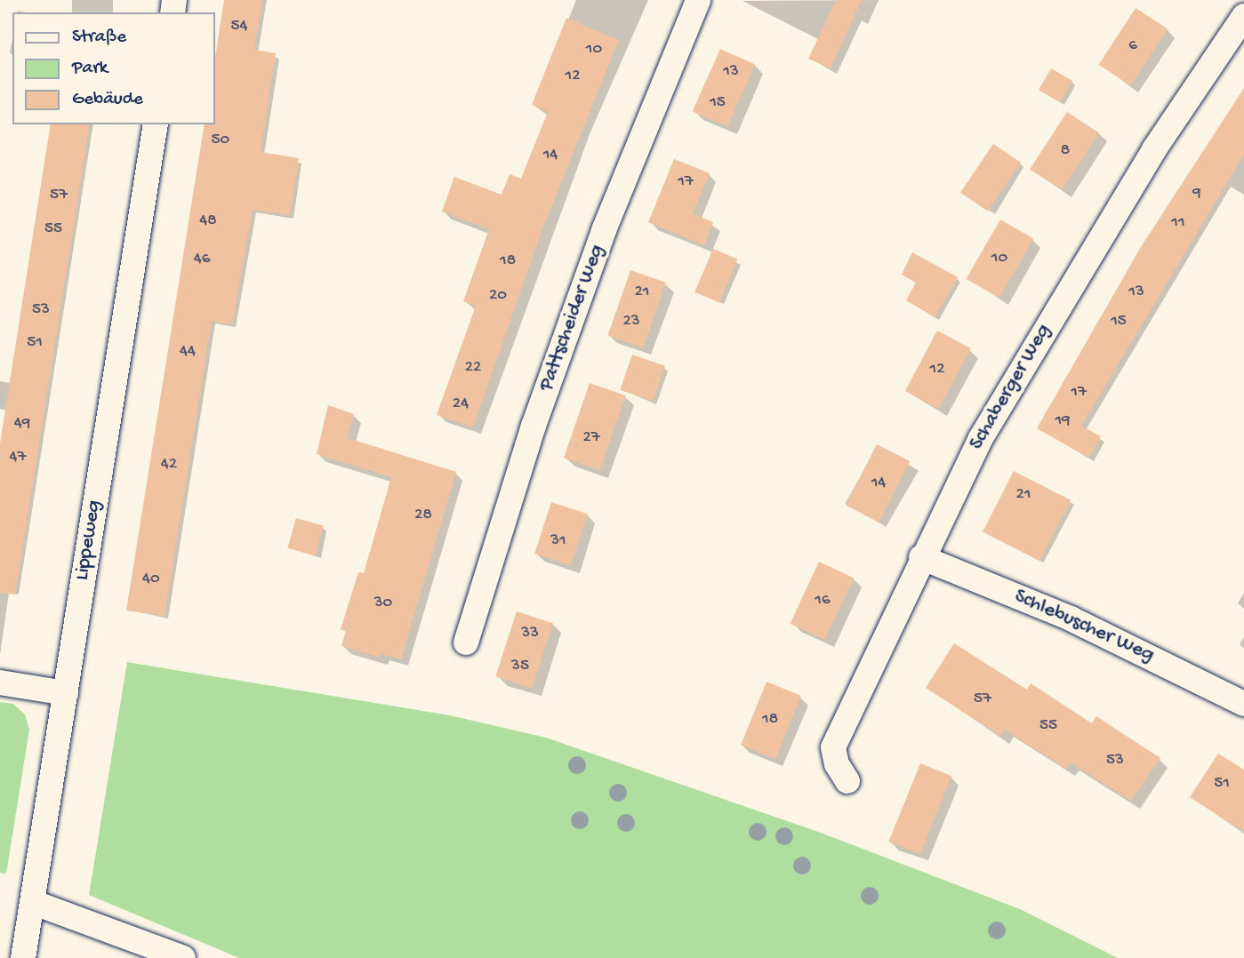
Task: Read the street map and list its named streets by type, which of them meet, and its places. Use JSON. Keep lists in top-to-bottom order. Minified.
{"streets":{"street":["Pattscheider Weg","Schaberger Weg","Lippeweg","Schlebuscher Weg"]},"crossings":[["Schaberger Weg","Schlebuscher Weg"]],"house_numbers":["54","6","10","13","12","15","50","8","14","17","9","57","48","11","55","10","46","18","21","13","20","53","23","15","51","44","22","12","17","24","19","49","27","47","42","14","21","28","31","40","16","30","33","35","57","18","55","53","51"],"legend":["Straße","Park","Gebäude"]}
